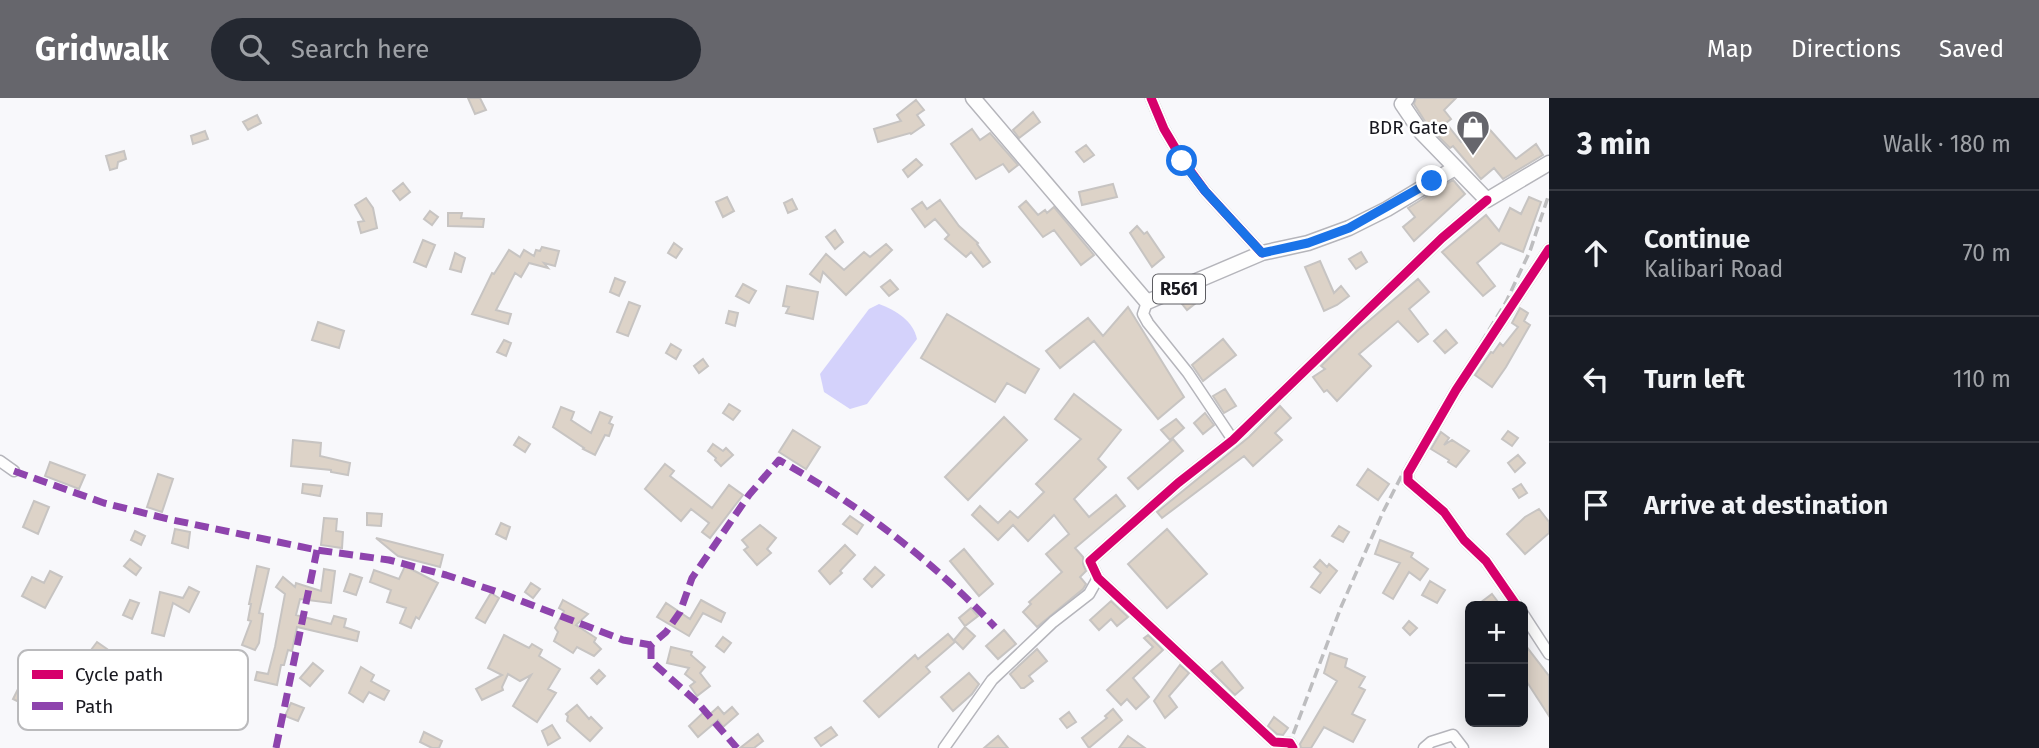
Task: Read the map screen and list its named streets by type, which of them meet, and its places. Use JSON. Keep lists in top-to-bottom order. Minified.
{"streets":{"main road":["R561"]},"places":{"shop":["BDR Gate"]},"legend":["Cycle path","Path"],"page":{"header":"Gridwalk","search":"Search here","nav":["Map","Directions","Saved"],"heading":["3 min","Walk · 180 m"],"list":[["Continue","Kalibari Road","70 m"],["Turn left","110 m"],"Arrive at destination"],"map_buttons":["+","−"]}}
